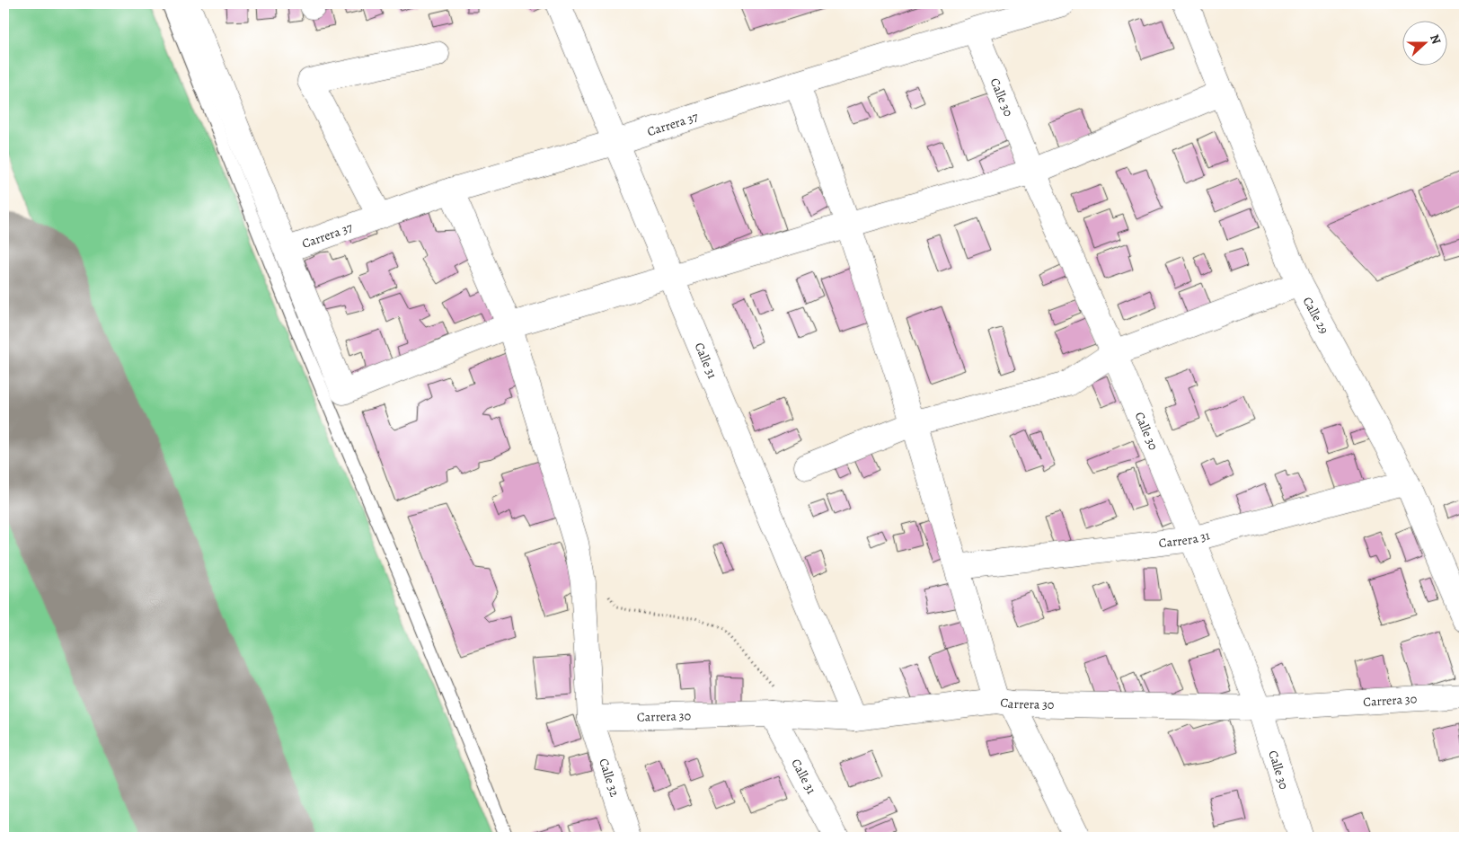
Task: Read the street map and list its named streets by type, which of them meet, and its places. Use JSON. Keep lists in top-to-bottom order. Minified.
{"streets":{"street":["Calle 30","Carrera 37","Calle 29","Calle 31","Carrera 31","Carrera 30","Calle 32"]},"crossings":[["Calle 30","Carrera 37"],["Calle 30","Carrera 31"],["Calle 30","Carrera 30"],["Carrera 37","Calle 31"],["Carrera 37","Calle 32"],["Calle 29","Carrera 31"],["Calle 31","Carrera 30"],["Carrera 30","Calle 32"]],"north":"right"}
